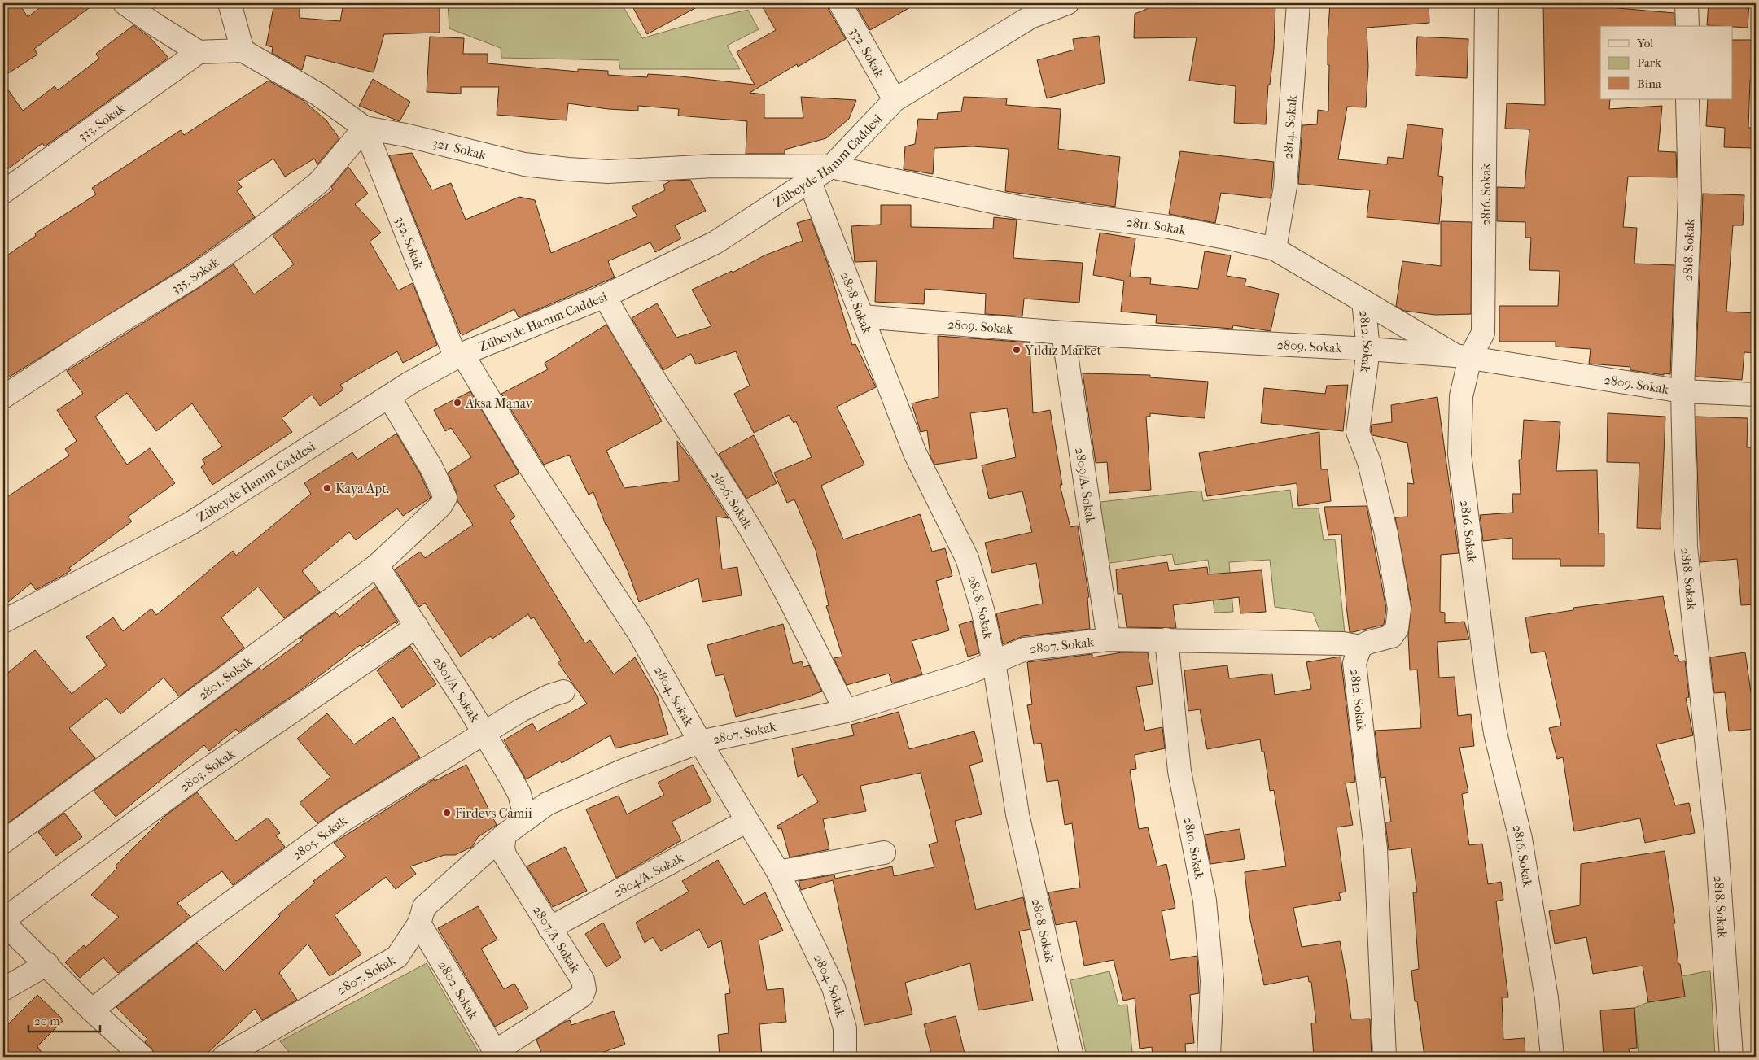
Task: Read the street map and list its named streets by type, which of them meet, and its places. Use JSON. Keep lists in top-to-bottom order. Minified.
{"streets":{"street":["332. Sokak","333. Sokak","2814. Sokak","321. Sokak","Zübeyde Hanım Caddesi","2816. Sokak","2811. Sokak","352. Sokak","2818. Sokak","335. Sokak","2808. Sokak","2809. Sokak","2812. Sokak","2809/A. Sokak","2806. Sokak","2807. Sokak","2801. Sokak","2801/A. Sokak","2804. Sokak","2803. Sokak","2805. Sokak","2810. Sokak","2804/A. Sokak","2807/A. Sokak","2802. Sokak"]},"crossings":[["332. Sokak","Zübeyde Hanım Caddesi"],["2814. Sokak","2811. Sokak"],["321. Sokak","Zübeyde Hanım Caddesi"],["321. Sokak","2811. Sokak"],["321. Sokak","352. Sokak"],["321. Sokak","335. Sokak"],["Zübeyde Hanım Caddesi","2811. Sokak"],["Zübeyde Hanım Caddesi","352. Sokak"],["Zübeyde Hanım Caddesi","2808. Sokak"],["Zübeyde Hanım Caddesi","2806. Sokak"],["Zübeyde Hanım Caddesi","2801. Sokak"],["Zübeyde Hanım Caddesi","2804. Sokak"],["2816. Sokak","2811. Sokak"],["2816. Sokak","2809. Sokak"],["2811. Sokak","2809. Sokak"],["2811. Sokak","2812. Sokak"],["352. Sokak","335. Sokak"],["352. Sokak","2804. Sokak"],["2818. Sokak","2809. Sokak"],["2808. Sokak","2809. Sokak"],["2808. Sokak","2807. Sokak"],["2809. Sokak","2812. Sokak"],["2809. Sokak","2809/A. Sokak"],["2812. Sokak","2807. Sokak"],["2809/A. Sokak","2807. Sokak"],["2806. Sokak","2807. Sokak"],["2807. Sokak","2801/A. Sokak"],["2807. Sokak","2804. Sokak"],["2807. Sokak","2810. Sokak"],["2807. Sokak","2807/A. Sokak"],["2807. Sokak","2802. Sokak"],["2801. Sokak","2801/A. Sokak"],["2801/A. Sokak","2803. Sokak"],["2801/A. Sokak","2805. Sokak"],["2804. Sokak","2804/A. Sokak"],["2804/A. Sokak","2807/A. Sokak"],["2807/A. Sokak","2802. Sokak"]],"places":["Yıldız Market","Aksa Manav","Kaya Apt.","Firdevs Camii"],"legend":["Yol","Park","Bina"],"scale_bar":"20 m"}
